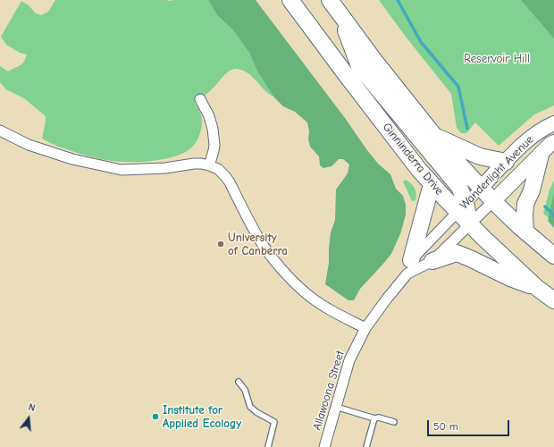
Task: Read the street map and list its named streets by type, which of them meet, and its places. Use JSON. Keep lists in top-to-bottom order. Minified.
{"streets":{"main road":["Ginninderra Drive"],"street":["Wanderlight Avenue","Allawoona Street"]},"crossings":[["Ginninderra Drive","Wanderlight Avenue"],["Ginninderra Drive","Allawoona Street"],["Wanderlight Avenue","Allawoona Street"]],"parks":["Reservoir Hill"],"places":["University of Canberra","Institute for Applied Ecology"],"scale_bar":"50 m","north":"top"}
